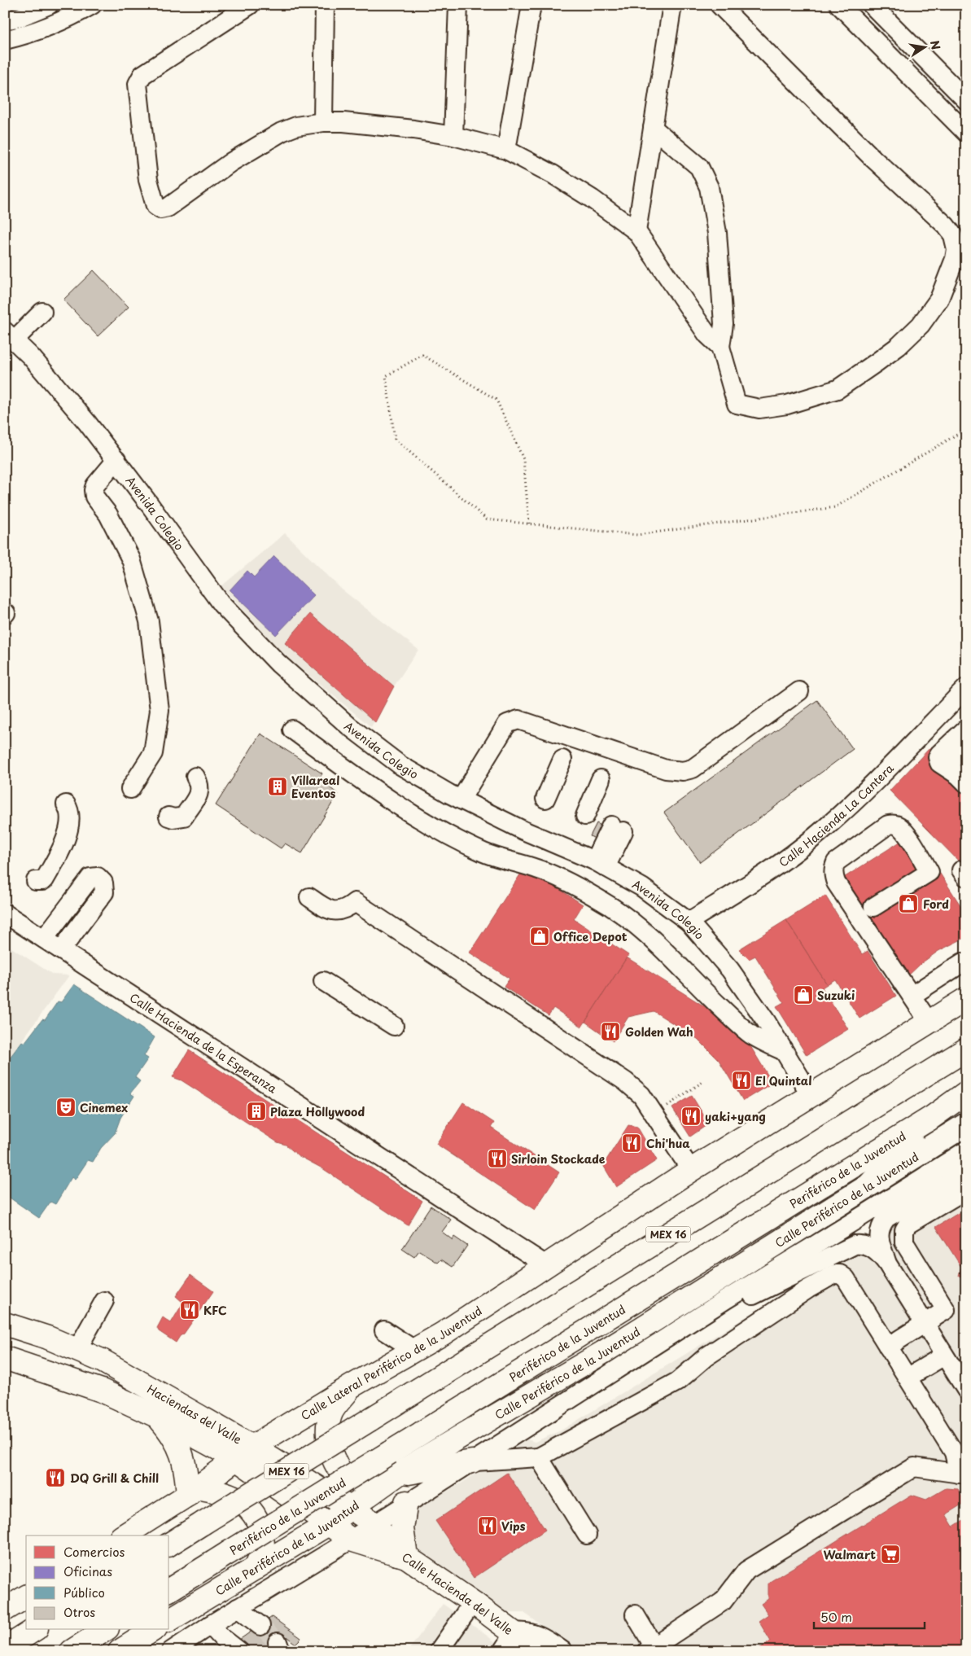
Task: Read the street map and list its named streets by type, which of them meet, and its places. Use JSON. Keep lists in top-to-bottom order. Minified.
{"streets":{"main road":["Periférico de la Juventud","Calle Periférico de la Juventud","MEX 16","Calle Lateral Periférico de la Juventud","Haciendas del Valle","Calle Hacienda del Valle"],"street":["Avenida Colegio","Calle Hacienda La Cantera","Calle Hacienda de la Esperanza"]},"crossings":[["Avenida Colegio","Calle Hacienda La Cantera"],["Calle Hacienda de la Esperanza","Calle Lateral Periférico de la Juventud"],["Calle Periférico de la Juventud","Haciendas del Valle"],["Calle Lateral Periférico de la Juventud","Haciendas del Valle"],["Haciendas del Valle","Calle Hacienda del Valle"]],"places":{"building":["Villareal Eventos","Plaza Hollywood"],"shop":["Ford","Office Depot","Suzuki"],"restaurant":["Golden Wah","El Quintal","yaki+yang","Chi'hua","Sirloin Stockade","KFC","DQ Grill & Chill","Vips"],"theatre":["Cinemex"],"supermarket":["Walmart"]},"legend":["Comercios","Oficinas","Público","Otros"],"scale_bar":"50 m","north":"right"}
